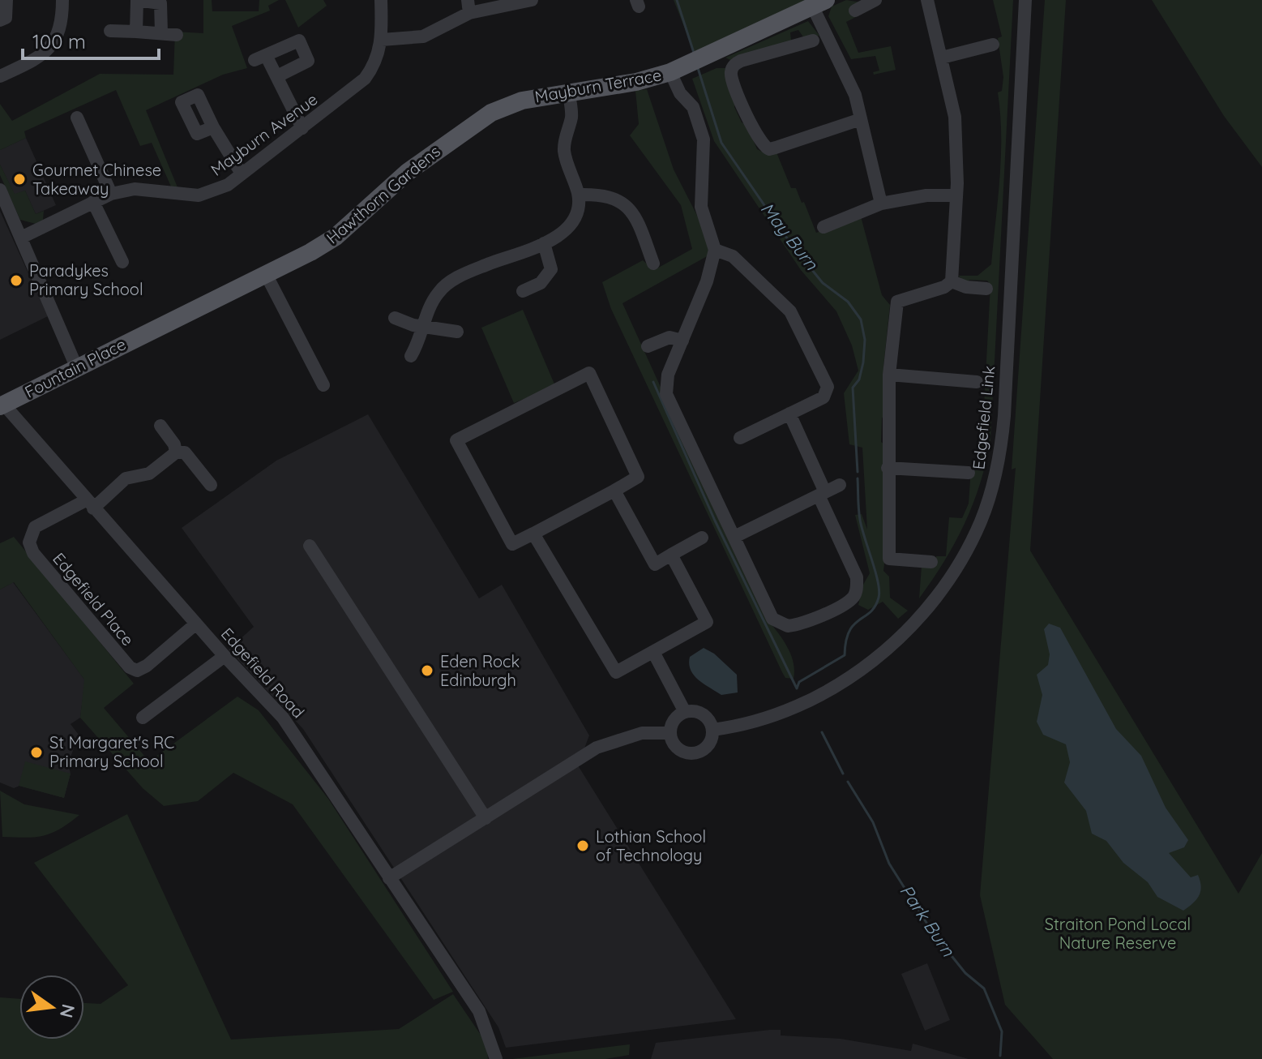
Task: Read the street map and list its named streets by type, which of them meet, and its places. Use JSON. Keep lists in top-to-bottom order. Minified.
{"streets":{"main road":["Mayburn Terrace","Hawthorn Gardens","Fountain Place"],"street":["Mayburn Avenue","Edgefield Link","Edgefield Place","Edgefield Road"]},"crossings":[["Mayburn Terrace","Hawthorn Gardens"],["Hawthorn Gardens","Fountain Place"],["Fountain Place","Edgefield Road"],["Edgefield Place","Edgefield Road"]],"water":["May Burn","Park Burn"],"parks":["Straiton Pond Local Nature Reserve"],"places":["Gourmet Chinese Takeaway","Paradykes Primary School","Eden Rock Edinburgh","St Margaret's RC Primary School","Lothian School of Technology"],"scale_bar":"100 m","north":"right"}
